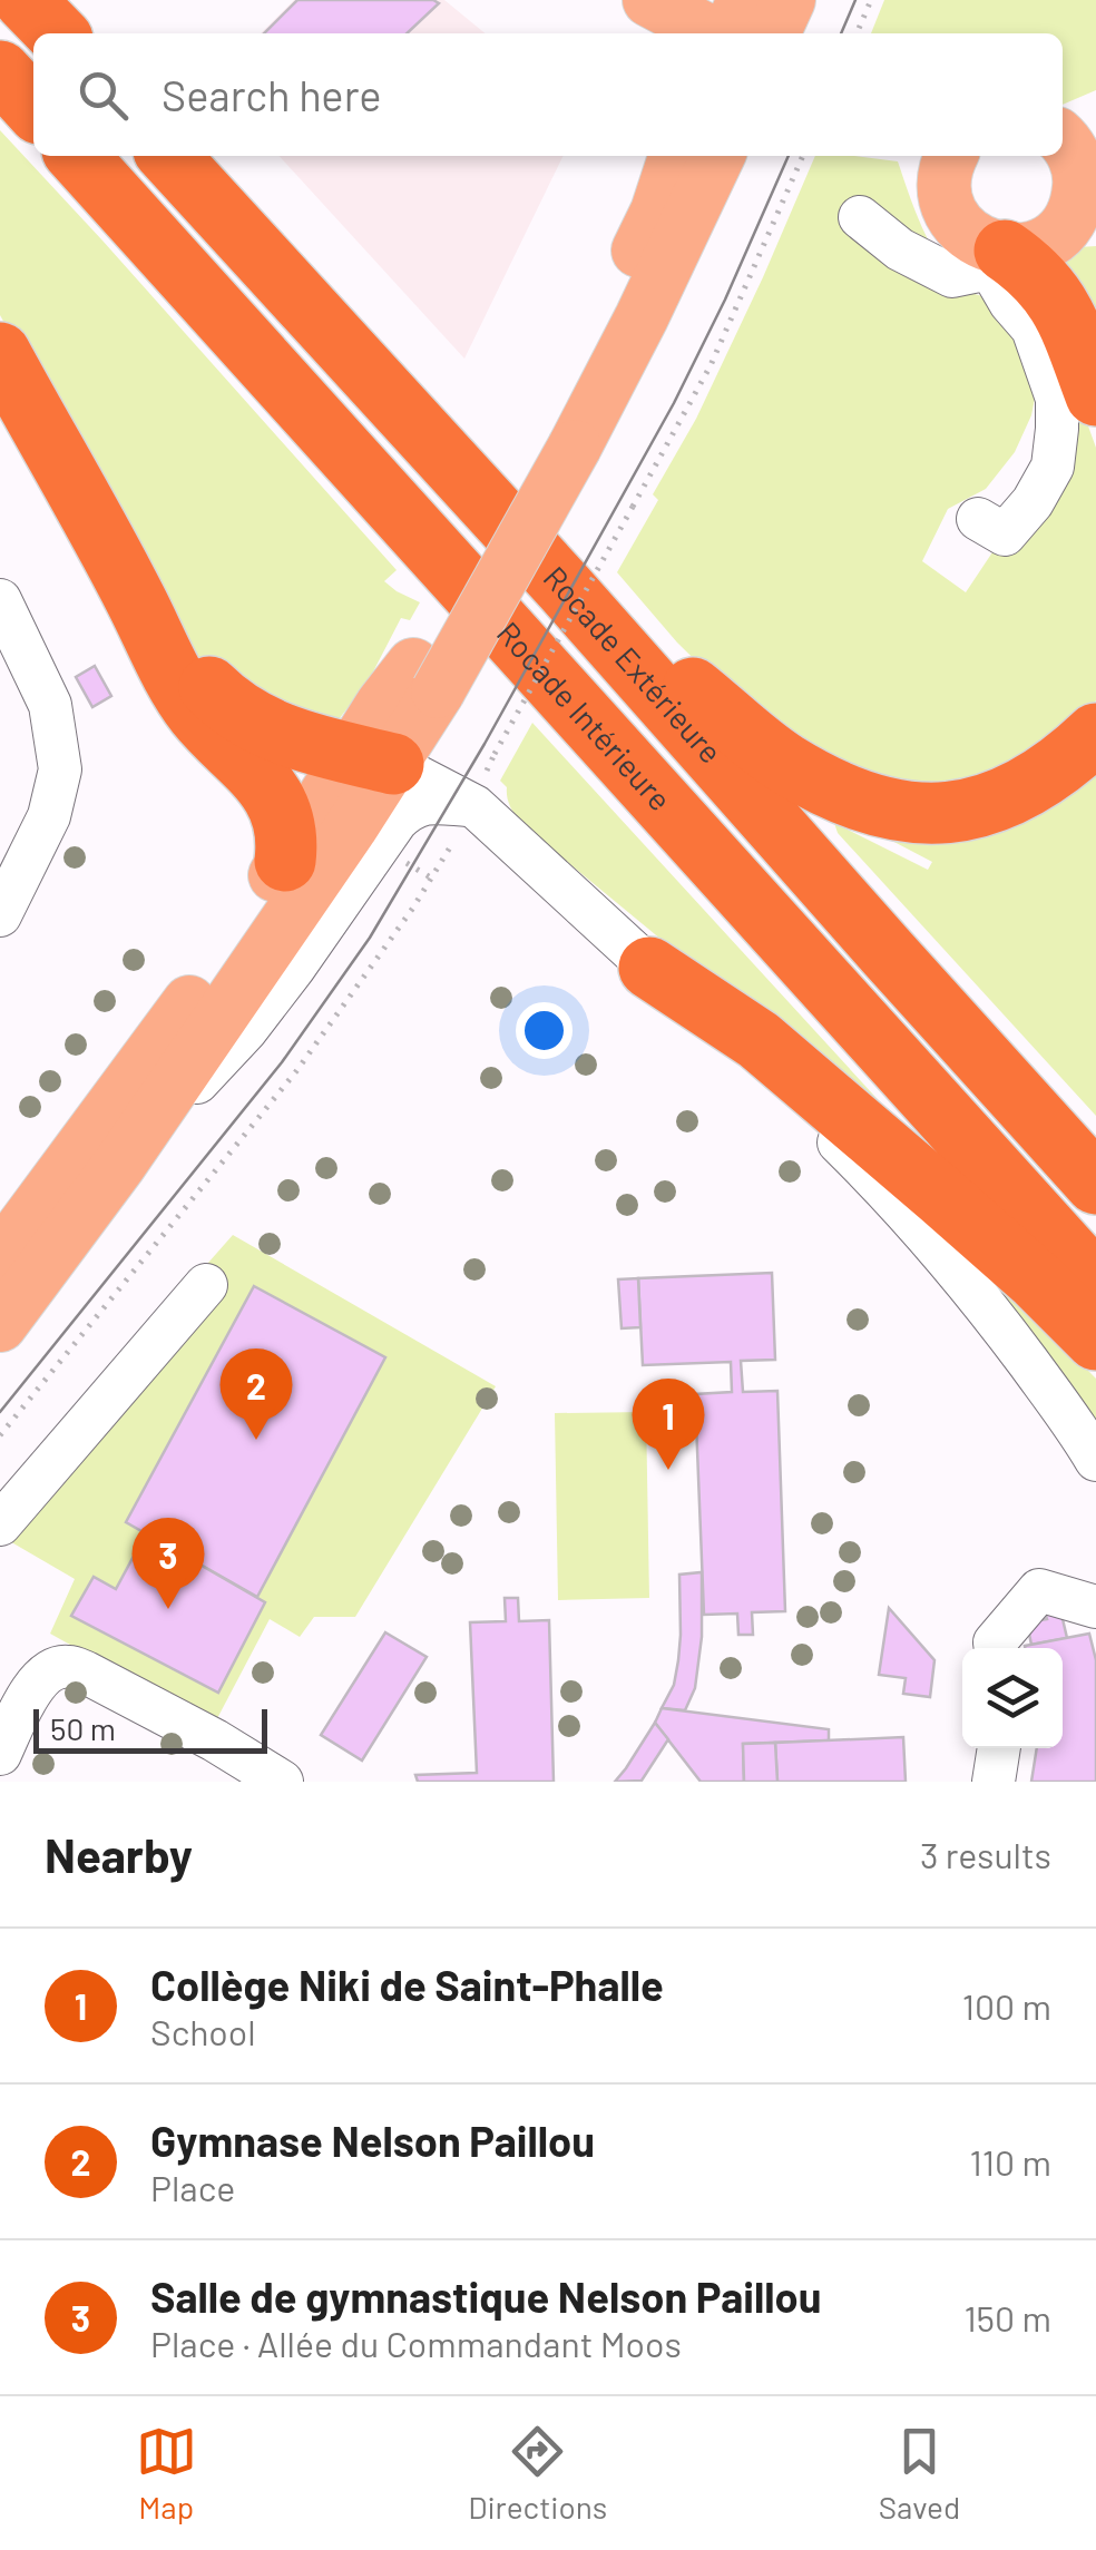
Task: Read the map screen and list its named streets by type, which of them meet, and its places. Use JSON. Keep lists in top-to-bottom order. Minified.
{"streets":{"highway":["Rocade Extérieure","Rocade Intérieure"]},"scale_bar":"50 m","page":{"search":"Search here","pins":["2","1","3"],"scale":"50 m","heading":["Nearby","3 results"],"list":[{"mark":"1","name":"Collège Niki de Saint-Phalle","note":"School","value":"100 m"},{"mark":"2","name":"Gymnase Nelson Paillou","note":"Place","value":"110 m"},{"mark":"3","name":"Salle de gymnastique Nelson Paillou","note":"Place · Allée du Commandant Moos","value":"150 m"}],"nav":["Map","Directions","Saved"]}}
